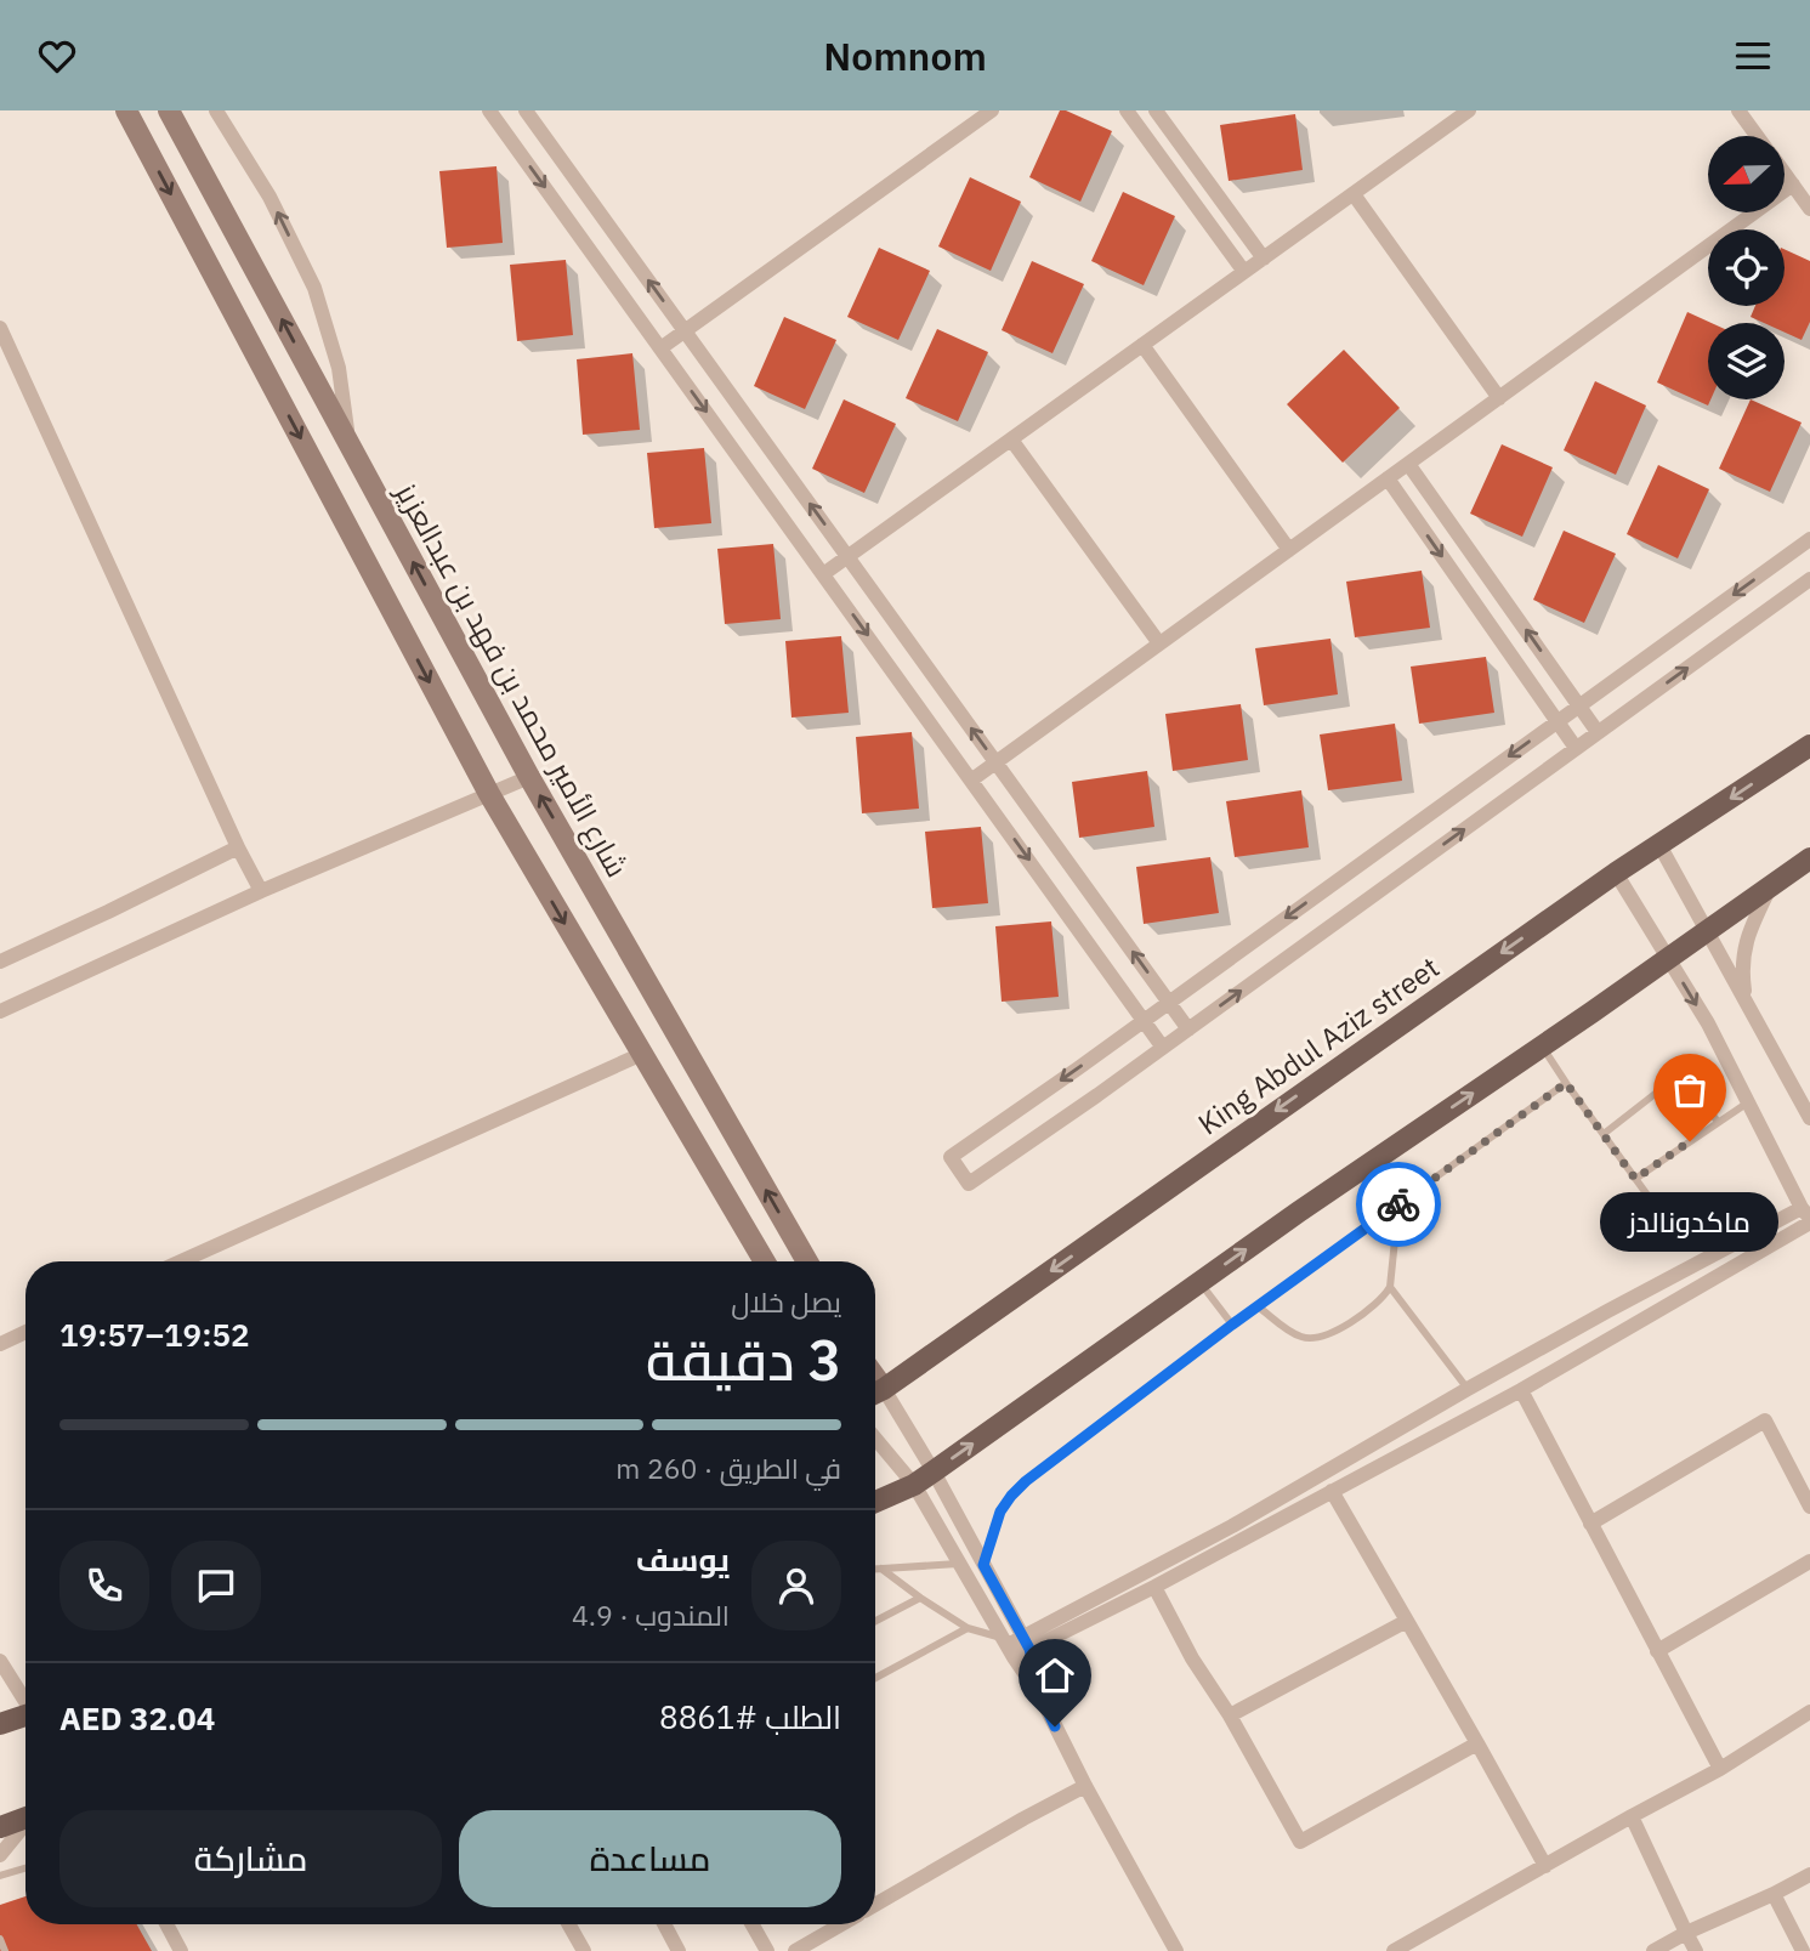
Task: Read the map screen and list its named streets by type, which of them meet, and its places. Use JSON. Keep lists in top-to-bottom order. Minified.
{"streets":{"main road":["شارع الأمير محمد بن فهد بن عبدالعزيز","King Abdul Aziz street"]},"places":["ماكدونالدز"],"north":"left","page":{"header":"Nomnom","bubble":"ماكدونالدز","heading":["3 دقيقة","يصل خلال","19:52–19:57"],"panel":["يوسف","المندوب · 4.9","الطلب #8861","AED 32.04"],"bar":"في الطريق · 260 m","buttons":["مساعدة","مشاركة"]}}
